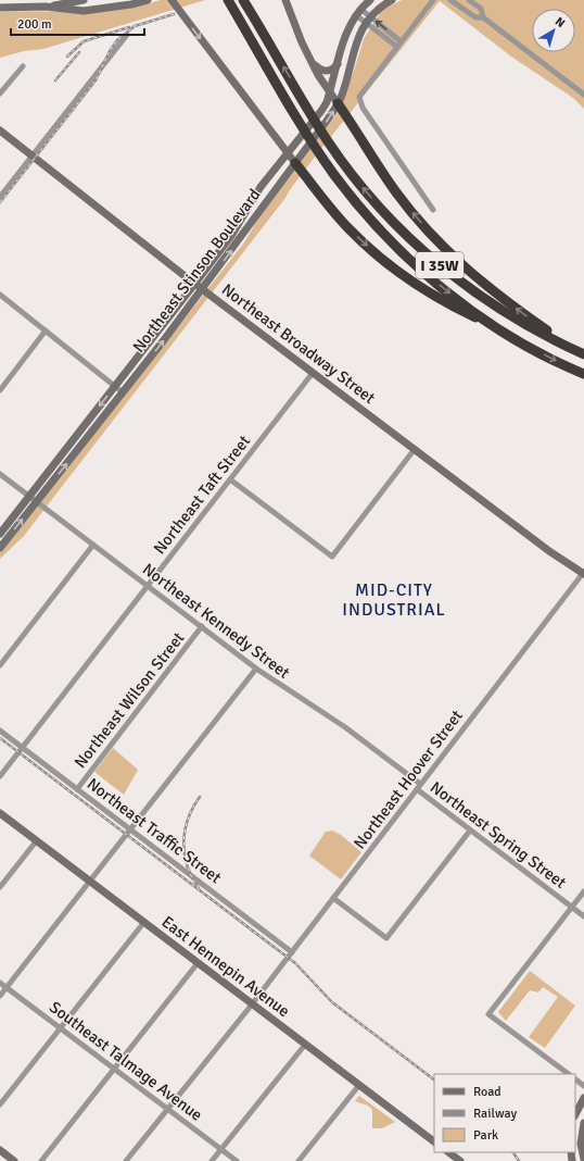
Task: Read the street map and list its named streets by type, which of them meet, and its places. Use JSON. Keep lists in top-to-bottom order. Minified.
{"streets":{"highway":["I 35W"],"main road":["Northeast Stinson Boulevard","Northeast Broadway Street","East Hennepin Avenue"],"street":["Northeast Taft Street","Northeast Kennedy Street","Northeast Wilson Street","Northeast Hoover Street","Northeast Traffic Street","Northeast Spring Street","Southeast Talmage Avenue"]},"crossings":[["Northeast Stinson Boulevard","Northeast Broadway Street"],["Northeast Stinson Boulevard","Northeast Kennedy Street"],["Northeast Broadway Street","Northeast Taft Street"],["Northeast Broadway Street","Northeast Hoover Street"],["Northeast Taft Street","Northeast Kennedy Street"],["Northeast Taft Street","Northeast Traffic Street"],["Northeast Kennedy Street","Northeast Wilson Street"],["Northeast Kennedy Street","Northeast Hoover Street"],["Northeast Wilson Street","Northeast Traffic Street"],["Northeast Hoover Street","Northeast Traffic Street"],["Northeast Hoover Street","Northeast Spring Street"],["Northeast Hoover Street","East Hennepin Avenue"],["Northeast Hoover Street","Southeast Talmage Avenue"]],"districts":["MID-CITY INDUSTRIAL"],"legend":["Road","Railway","Park"],"scale_bar":"200 m","north":"top right"}
